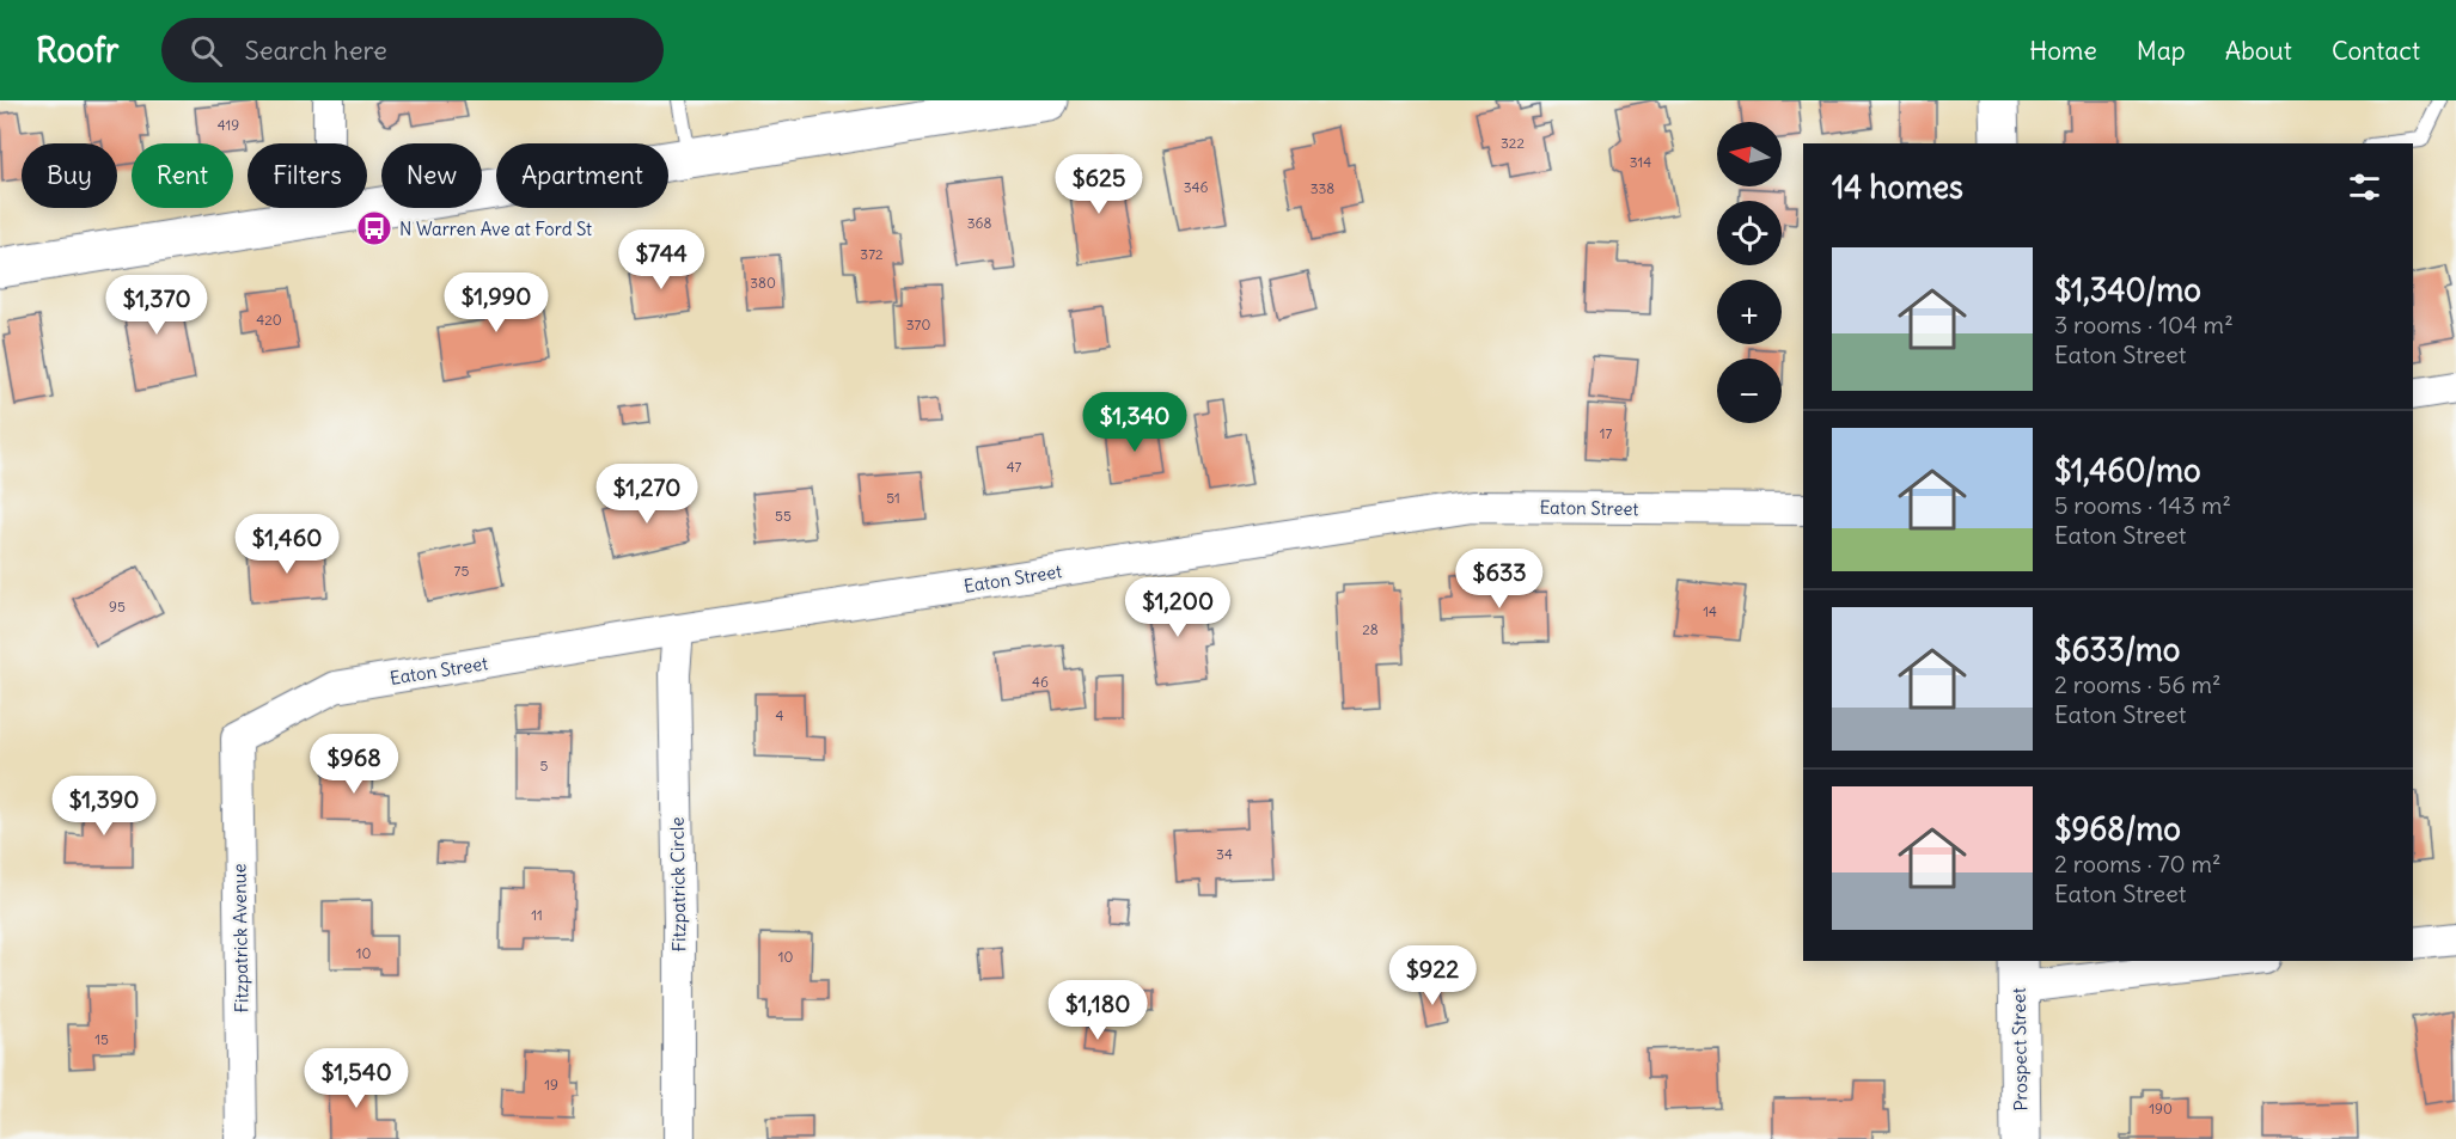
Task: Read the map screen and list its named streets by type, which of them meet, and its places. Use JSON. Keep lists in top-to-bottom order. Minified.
{"streets":{"street":["Eaton Street","Fitzpatrick Circle","Fitzpatrick Avenue","Prospect Street"]},"crossings":[["Eaton Street","Fitzpatrick Circle"],["Eaton Street","Fitzpatrick Avenue"]],"places":{"bus stop":["N Warren Ave at Ford St"]},"house_numbers":["419","322","314","346","338","368","372","380","420","370","17","47","51","55","75","95","14","28","46","4","5","34","11","10","10","15","19","190"],"north":"left","page":{"header":"Roofr","search":"Search here","nav":["Home","Map","About","Contact"],"map_buttons":["+","−"],"chip":["Buy","Rent","Filters","New","Apartment"],"heading":"14 homes","price":["$625","$744","$1,990","$1,370","$1,340","$1,270","$1,460","$633","$1,200","$968","$1,390","$922","$1,180","$1,540"],"list":[{"name":"$1,340/mo","note":"3 rooms · 104 m² · Eaton Street"},{"name":"$1,460/mo","note":"5 rooms · 143 m² · Eaton Street"},{"name":"$633/mo","note":"2 rooms · 56 m² · Eaton Street"},{"name":"$968/mo","note":"2 rooms · 70 m² · Eaton Street"}]}}
